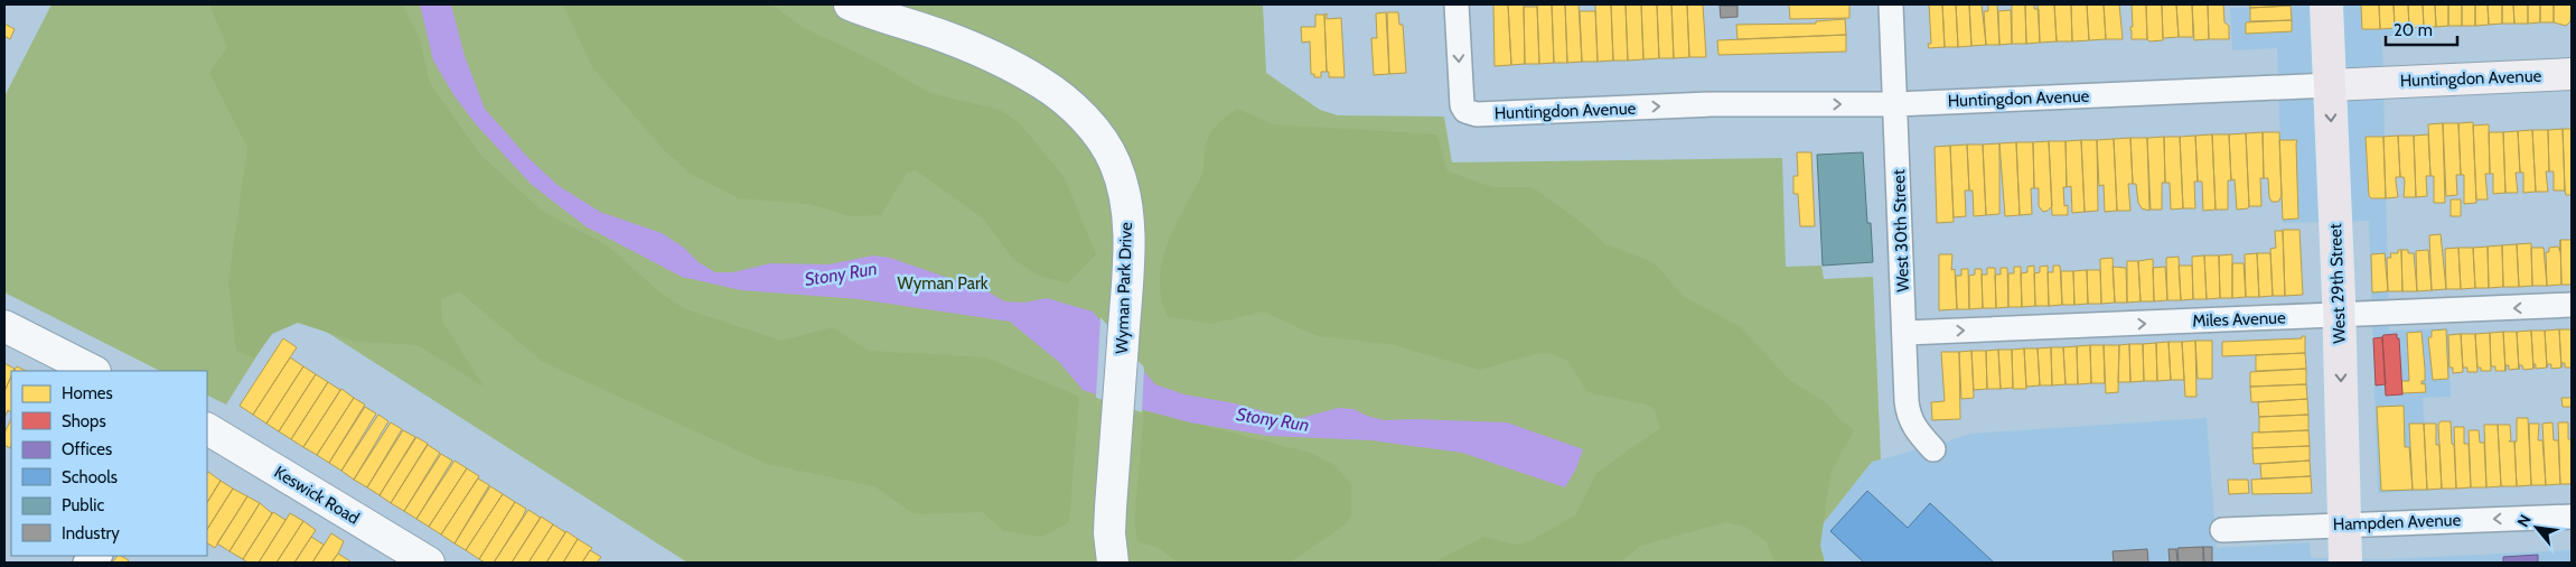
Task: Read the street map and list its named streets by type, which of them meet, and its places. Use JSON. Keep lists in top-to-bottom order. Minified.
{"streets":{"main road":["Huntingdon Avenue","West 29th Street"],"street":["West 30th Street","Wyman Park Drive","Miles Avenue","Keswick Road","Hampden Avenue"]},"crossings":[["Huntingdon Avenue","West 30th Street"],["Huntingdon Avenue","West 29th Street"],["West 30th Street","Miles Avenue"],["West 29th Street","Miles Avenue"],["West 29th Street","Hampden Avenue"]],"one_way":["Huntingdon Avenue","West 29th Street","Hampden Avenue"],"water":["Stony Run"],"parks":["Wyman Park"],"legend":["Homes","Shops","Offices","Schools","Public","Industry"],"scale_bar":"20 m","north":"top left"}
